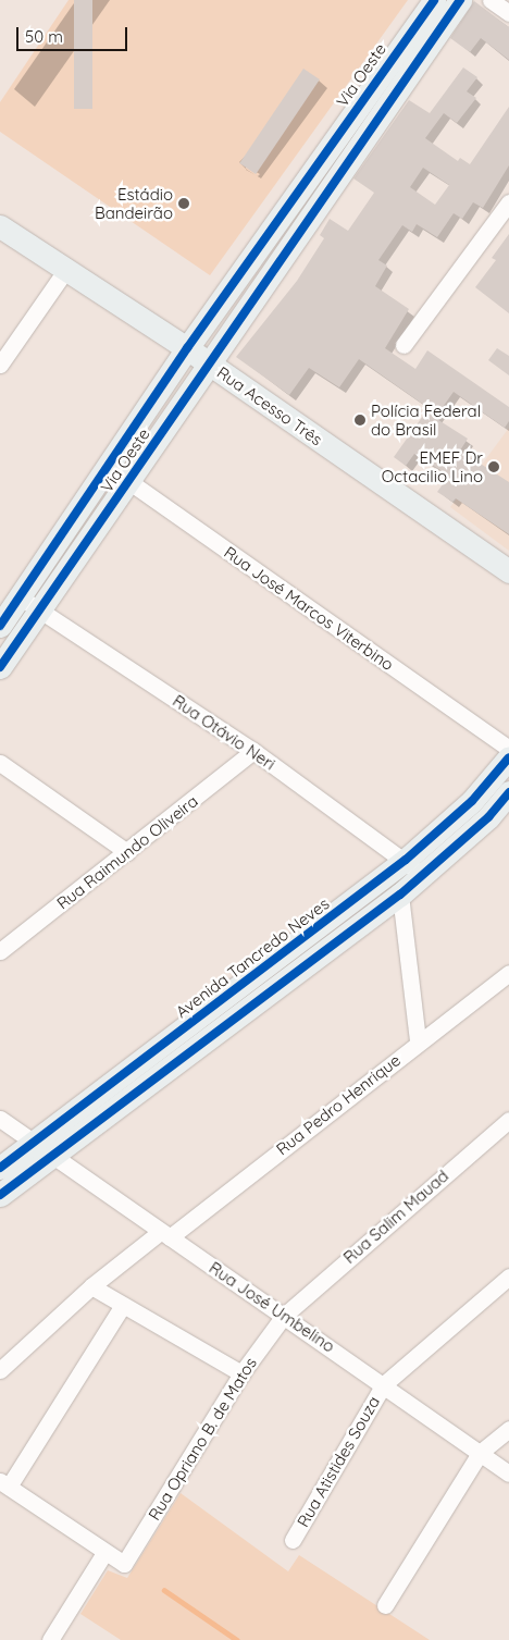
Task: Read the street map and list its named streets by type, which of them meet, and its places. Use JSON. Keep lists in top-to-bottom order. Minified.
{"streets":{"street":["Via Oeste","Rua Acesso Três","Rua José Marcos Viterbino","Rua Otávio Neri","Rua Raimundo Oliveira","Avenida Tancredo Neves","Rua Pedro Henrique","Rua Salim Mauad","Rua José Umbelino","Rua Opriano B. de Matos","Rua Atistides Souza"]},"crossings":[["Via Oeste","Rua Acesso Três"],["Via Oeste","Rua José Marcos Viterbino"],["Via Oeste","Rua Otávio Neri"],["Rua Otávio Neri","Rua Raimundo Oliveira"],["Rua Otávio Neri","Avenida Tancredo Neves"],["Avenida Tancredo Neves","Rua José Umbelino"],["Rua Pedro Henrique","Rua José Umbelino"],["Rua Salim Mauad","Rua José Umbelino"],["Rua Salim Mauad","Rua Opriano B. de Matos"],["Rua José Umbelino","Rua Opriano B. de Matos"],["Rua José Umbelino","Rua Atistides Souza"]],"places":["Estádio Bandeirão","Polícia Federal do Brasil","EMEF Dr Octacilio Lino"],"scale_bar":"50 m"}
